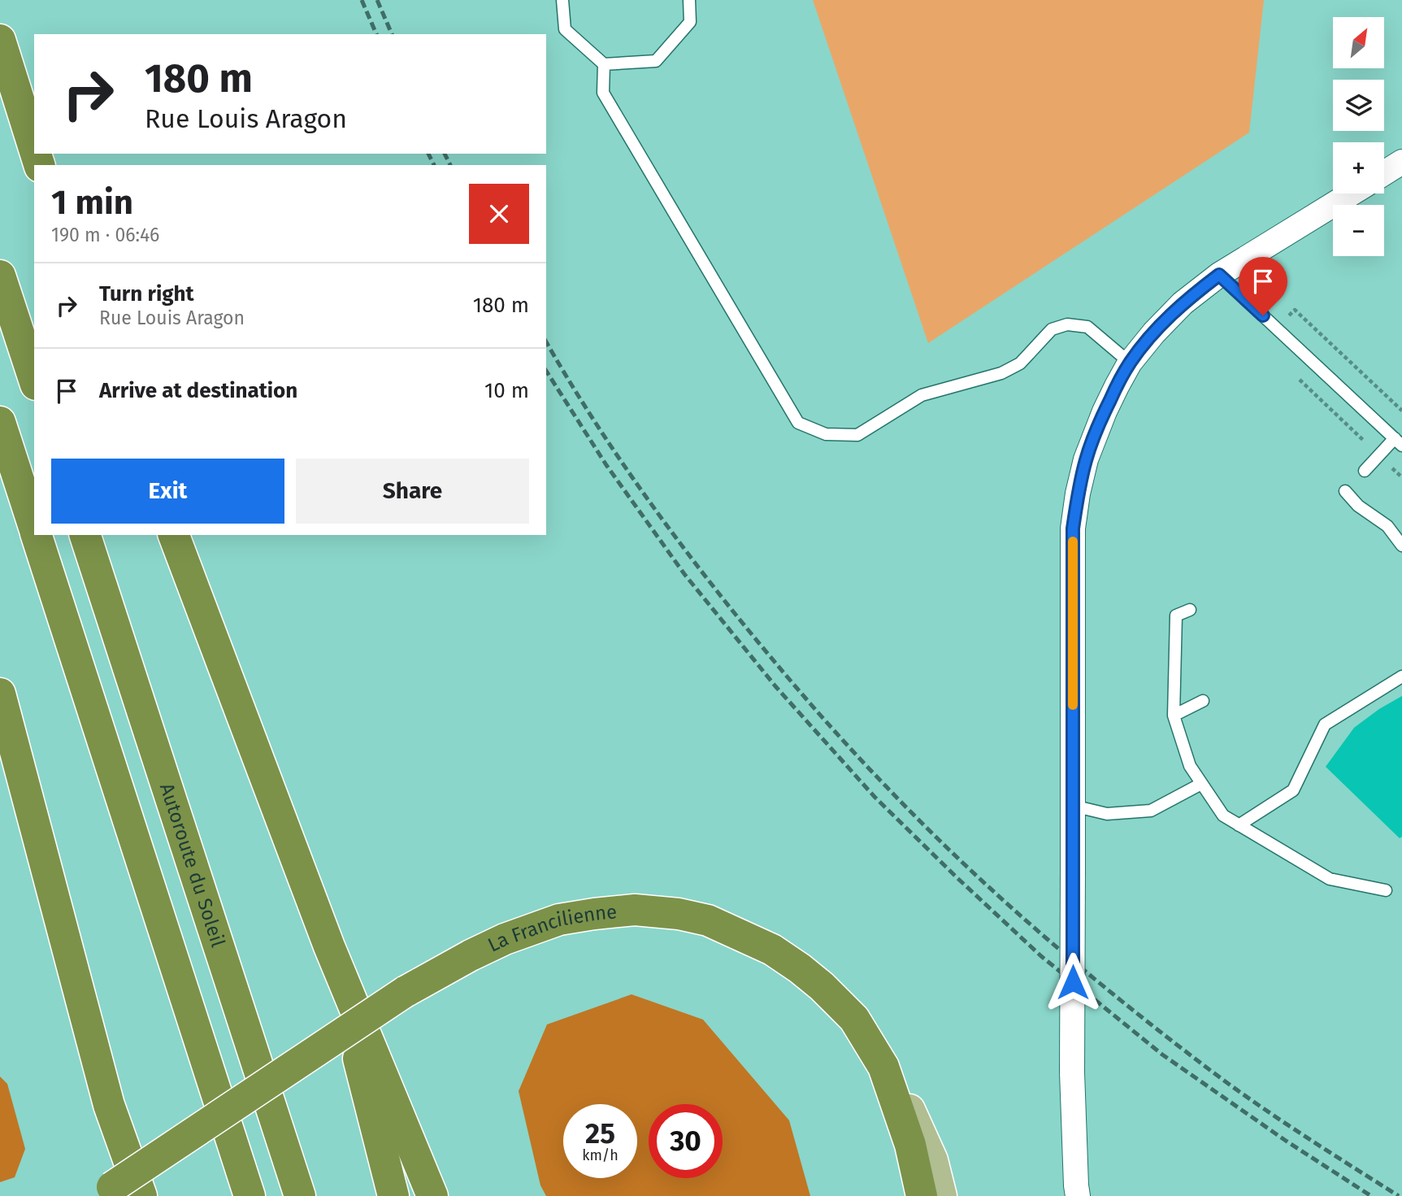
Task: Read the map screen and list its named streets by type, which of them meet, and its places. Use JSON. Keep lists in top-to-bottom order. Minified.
{"streets":{"highway":["Autoroute du Soleil","La Francilienne"]},"north":"top right","page":{"map_buttons":["+","−"],"turn":["180 m","Rue Louis Aragon"],"heading":["1 min","190 m · 06:46"],"list":[{"name":"Turn right","note":"Rue Louis Aragon","value":"180 m"},{"name":"Arrive at destination","value":"10 m"}],"buttons":["Exit","Share"],"speed":"25 km/h","limit":"30"}}
